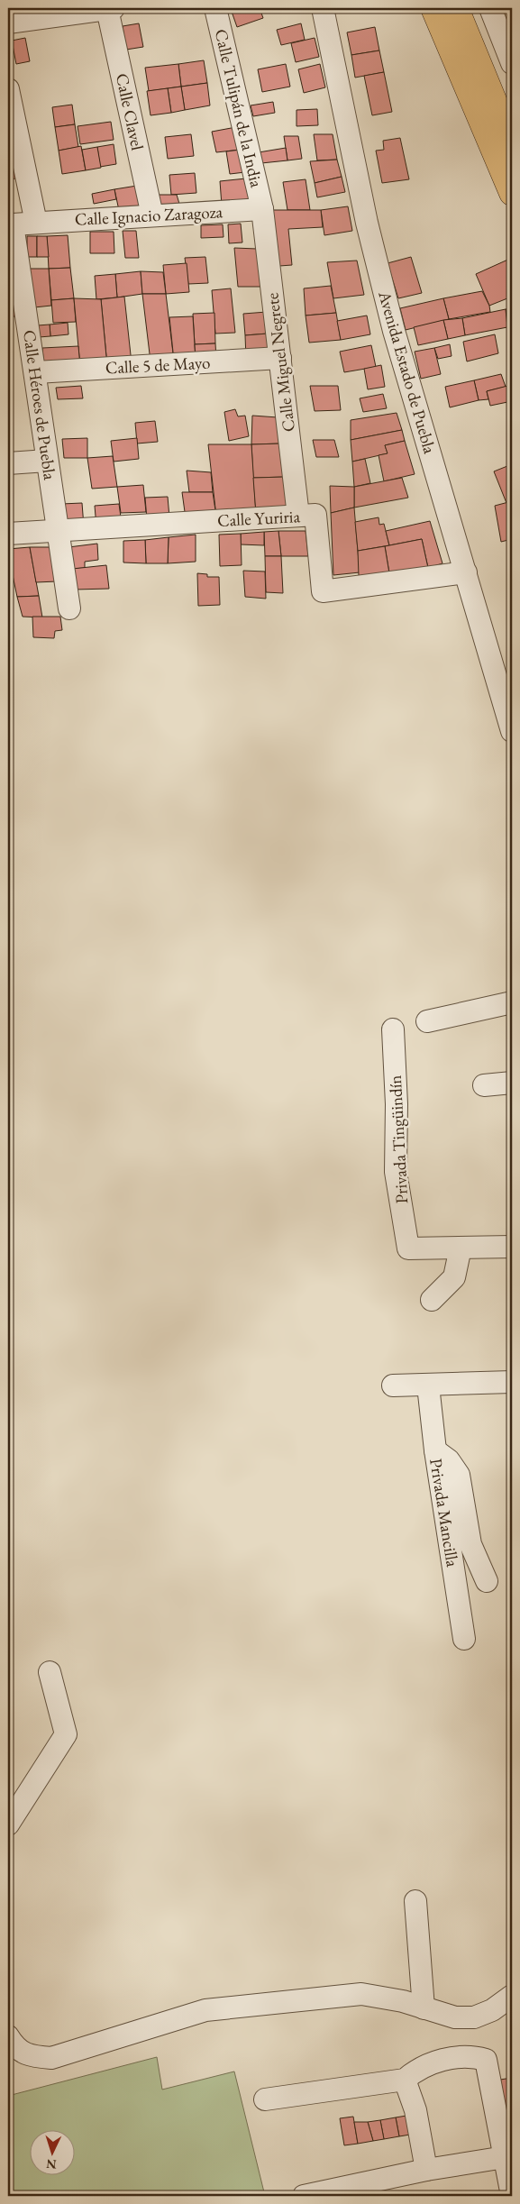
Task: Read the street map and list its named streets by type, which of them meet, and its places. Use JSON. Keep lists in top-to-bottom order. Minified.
{"streets":{"street":["Calle Tulipán de la India","Calle Clavel","Calle Ignacio Zaragoza","Calle Miguel Negrete","Calle 5 de Mayo","Avenida Estado de Puebla","Calle Héroes de Puebla","Calle Yuriria","Privada Tingüindín","Privada Mancilla"]},"crossings":[["Calle Tulipán de la India","Calle Ignacio Zaragoza"],["Calle Tulipán de la India","Calle Miguel Negrete"],["Calle Clavel","Calle Ignacio Zaragoza"],["Calle Ignacio Zaragoza","Calle Miguel Negrete"],["Calle Ignacio Zaragoza","Calle Héroes de Puebla"],["Calle Miguel Negrete","Calle 5 de Mayo"],["Calle Miguel Negrete","Calle Yuriria"],["Calle 5 de Mayo","Calle Héroes de Puebla"],["Avenida Estado de Puebla","Calle Yuriria"],["Calle Héroes de Puebla","Calle Yuriria"]],"north":"bottom"}
